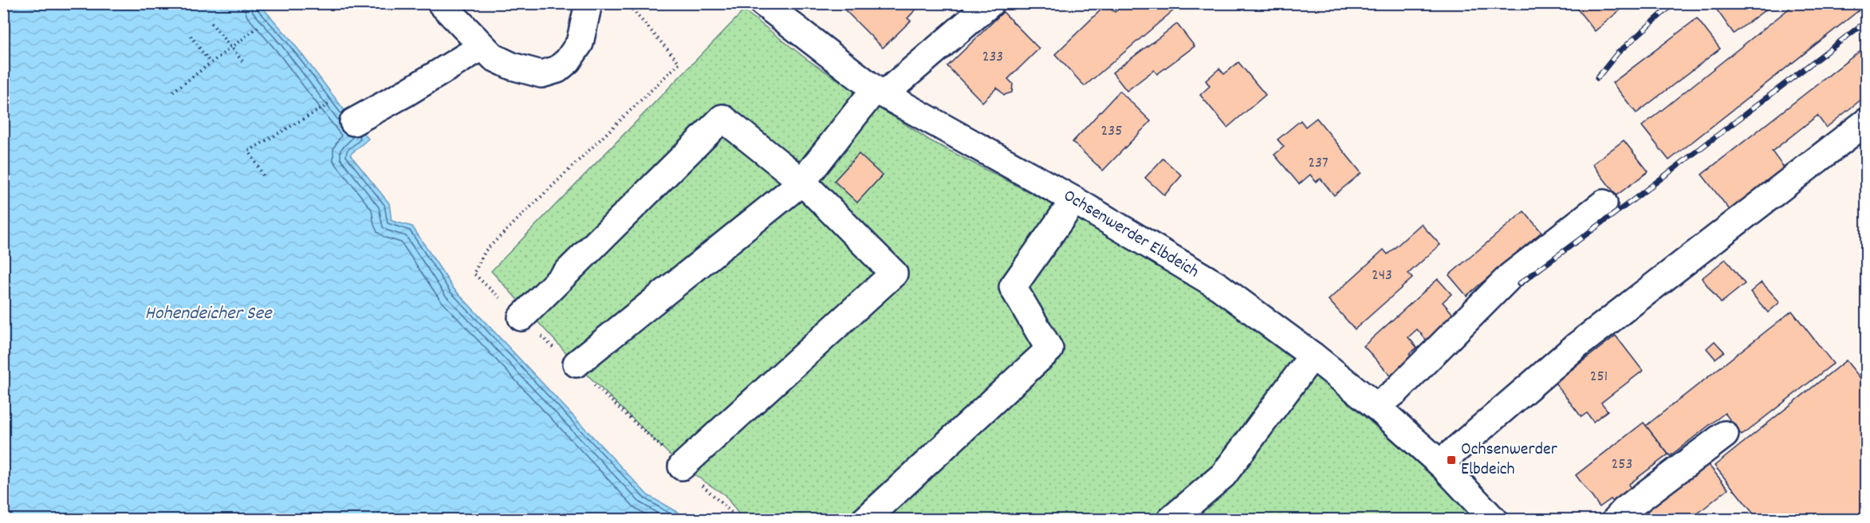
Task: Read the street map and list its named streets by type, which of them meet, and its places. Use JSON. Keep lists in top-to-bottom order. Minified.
{"streets":{"street":["Ochsenwerder Elbdeich"]},"water":["Hohendeicher See"],"places":{"transit":["Ochsenwerder Elbdeich"]},"house_numbers":["233","235","237","243","251","253"]}
